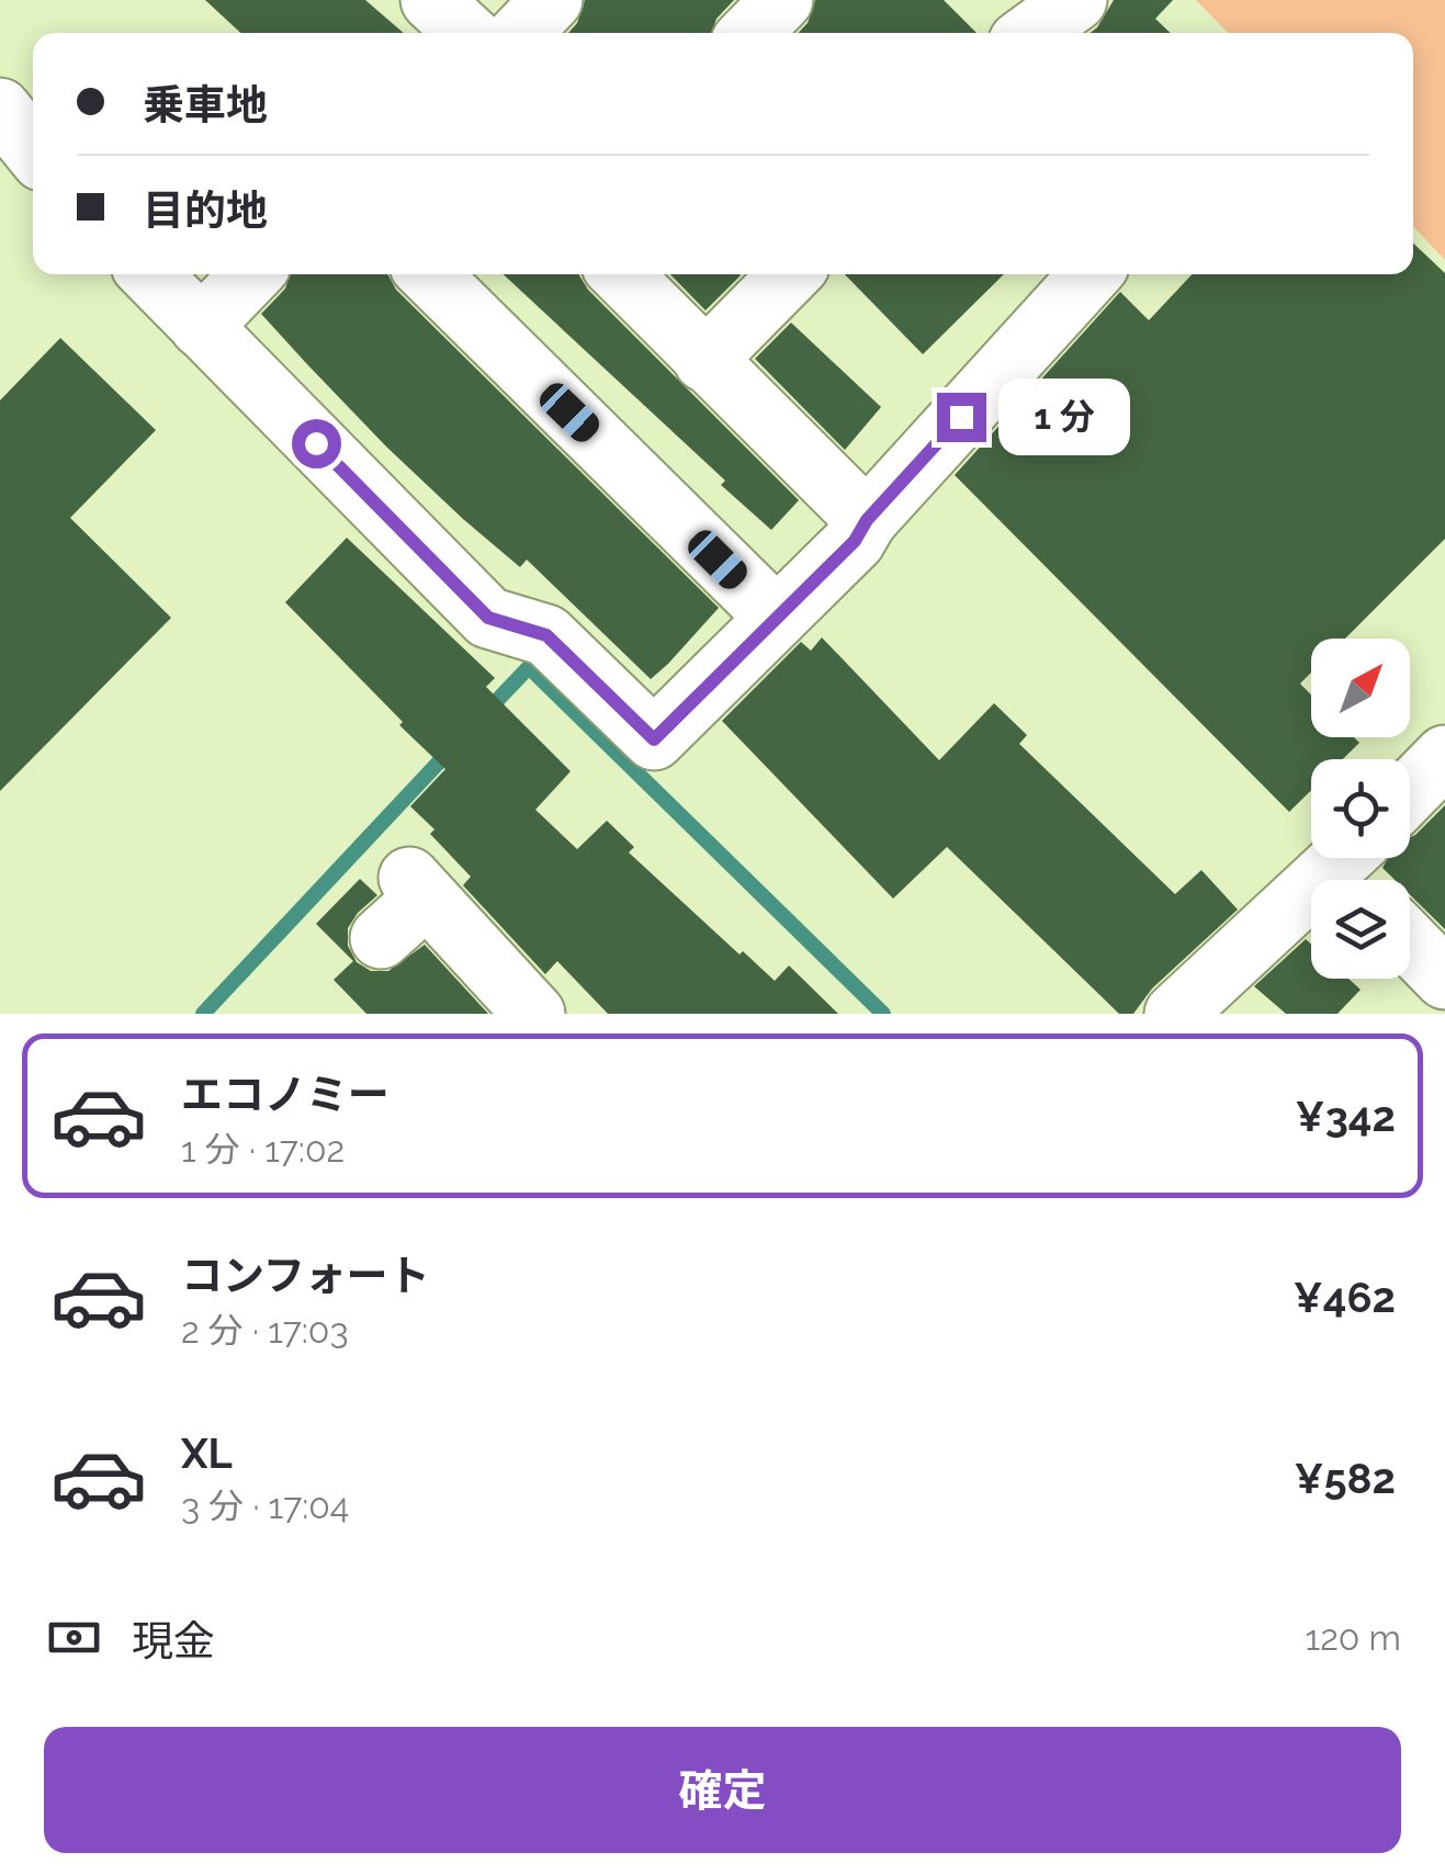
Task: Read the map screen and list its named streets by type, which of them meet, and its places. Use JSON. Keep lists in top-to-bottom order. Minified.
{"north":"top right","page":{"banner":["乗車地","目的地"],"bubble":"1 分","list":[{"name":"エコノミー","note":"1 分 · 17:02","value":"¥342"},{"name":"コンフォート","note":"2 分 · 17:03","value":"¥462"},{"name":"XL","note":"3 分 · 17:04","value":"¥582"}],"pay":["現金","120 m"],"buttons":"確定"}}
